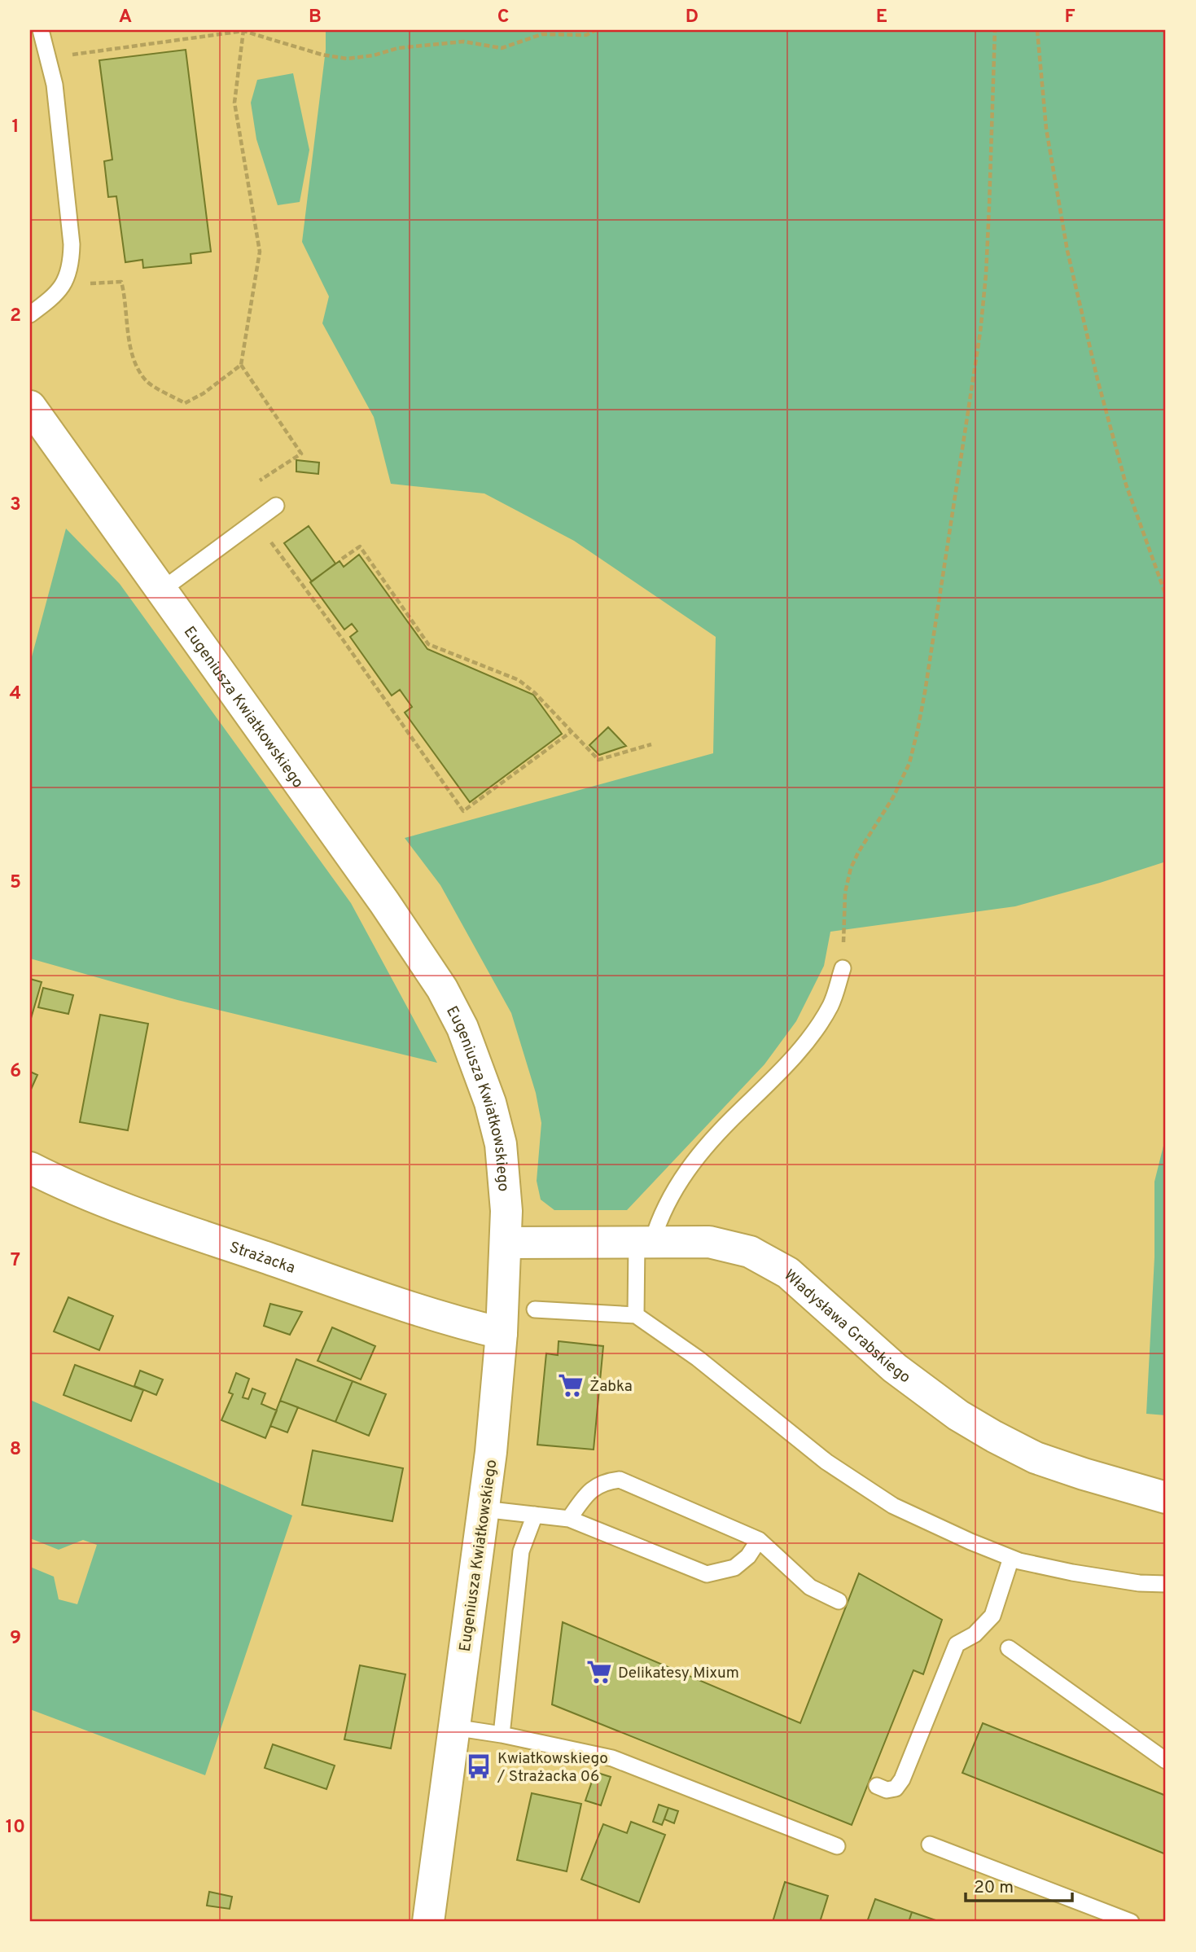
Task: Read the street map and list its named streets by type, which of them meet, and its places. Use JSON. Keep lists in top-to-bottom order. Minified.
{"streets":{"street":["Eugeniusza Kwiatkowskiego","Strażacka","Władysława Grabskiego"]},"crossings":[["Eugeniusza Kwiatkowskiego","Strażacka"],["Eugeniusza Kwiatkowskiego","Władysława Grabskiego"]],"places":{"supermarket":["Żabka","Delikatesy Mixum"],"bus stop":["Kwiatkowskiego / Strażacka 06"]},"scale_bar":"20 m","grid":{"columns":["A","B","C","D","E","F"],"rows":["1","2","3","4","5","6","7","8","9","10"]}}
